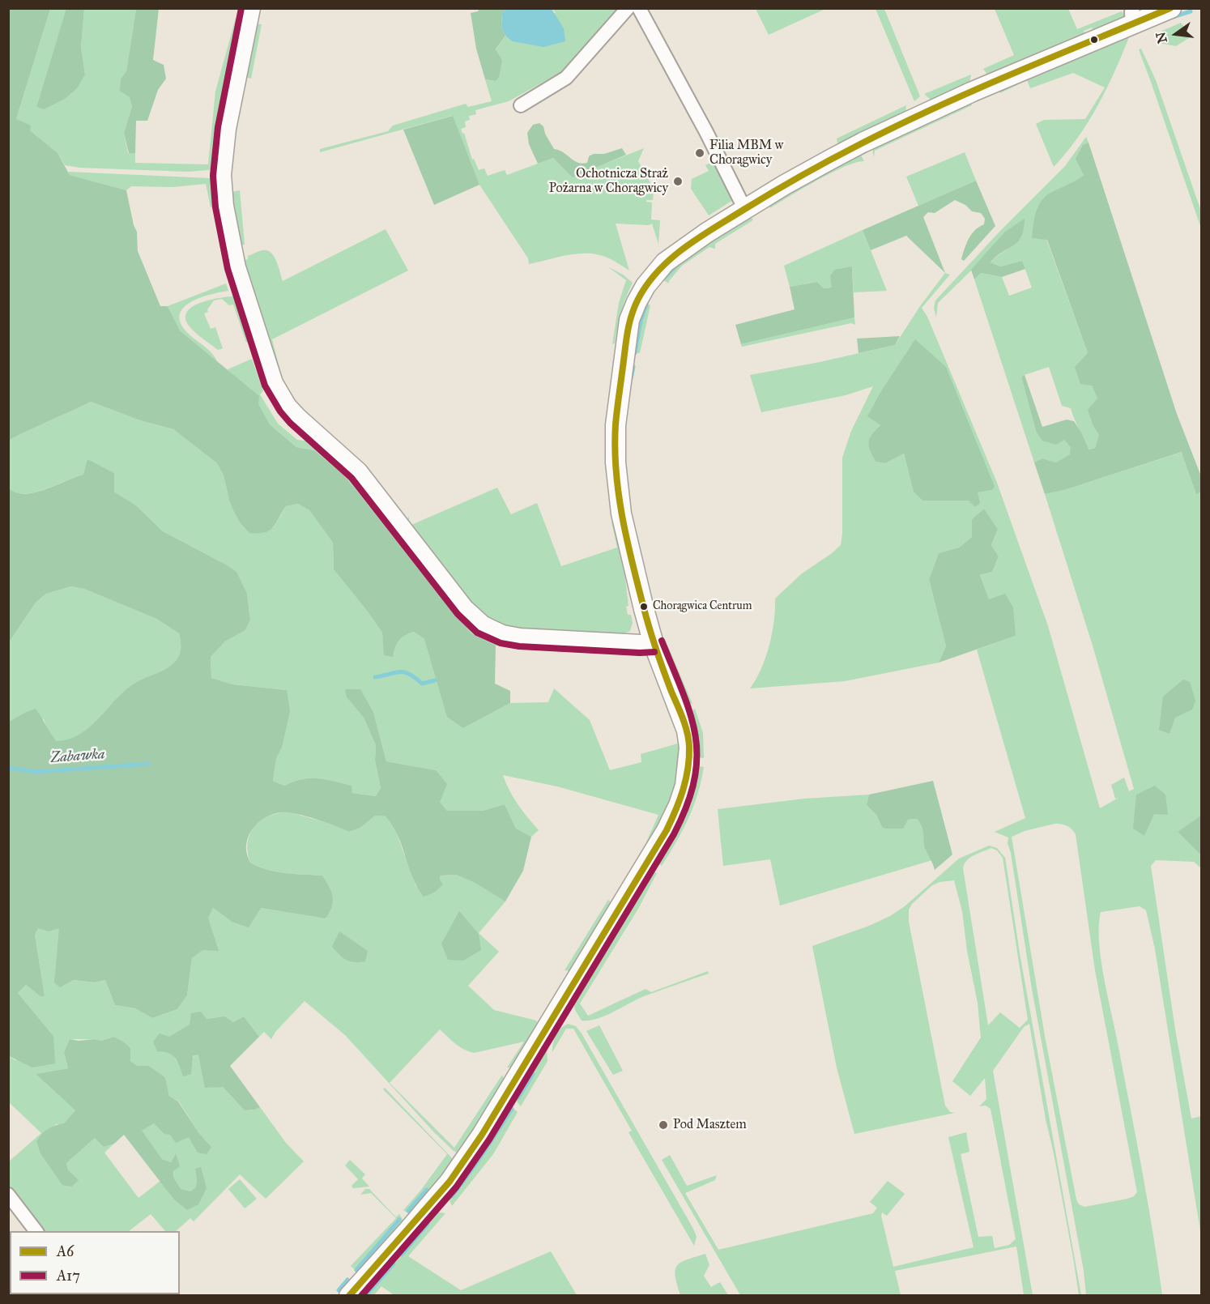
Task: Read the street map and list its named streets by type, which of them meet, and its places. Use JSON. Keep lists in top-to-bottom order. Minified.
{"water":["Zabawka"],"places":["Filia MBM w Chorągwicy","Ochotnicza Straż Pożarna w Chorągwicy","Chorągwica Centrum","Pod Masztem"],"lines":["transit line A6","transit line A17"],"legend":["A6","A17"],"north":"left"}
